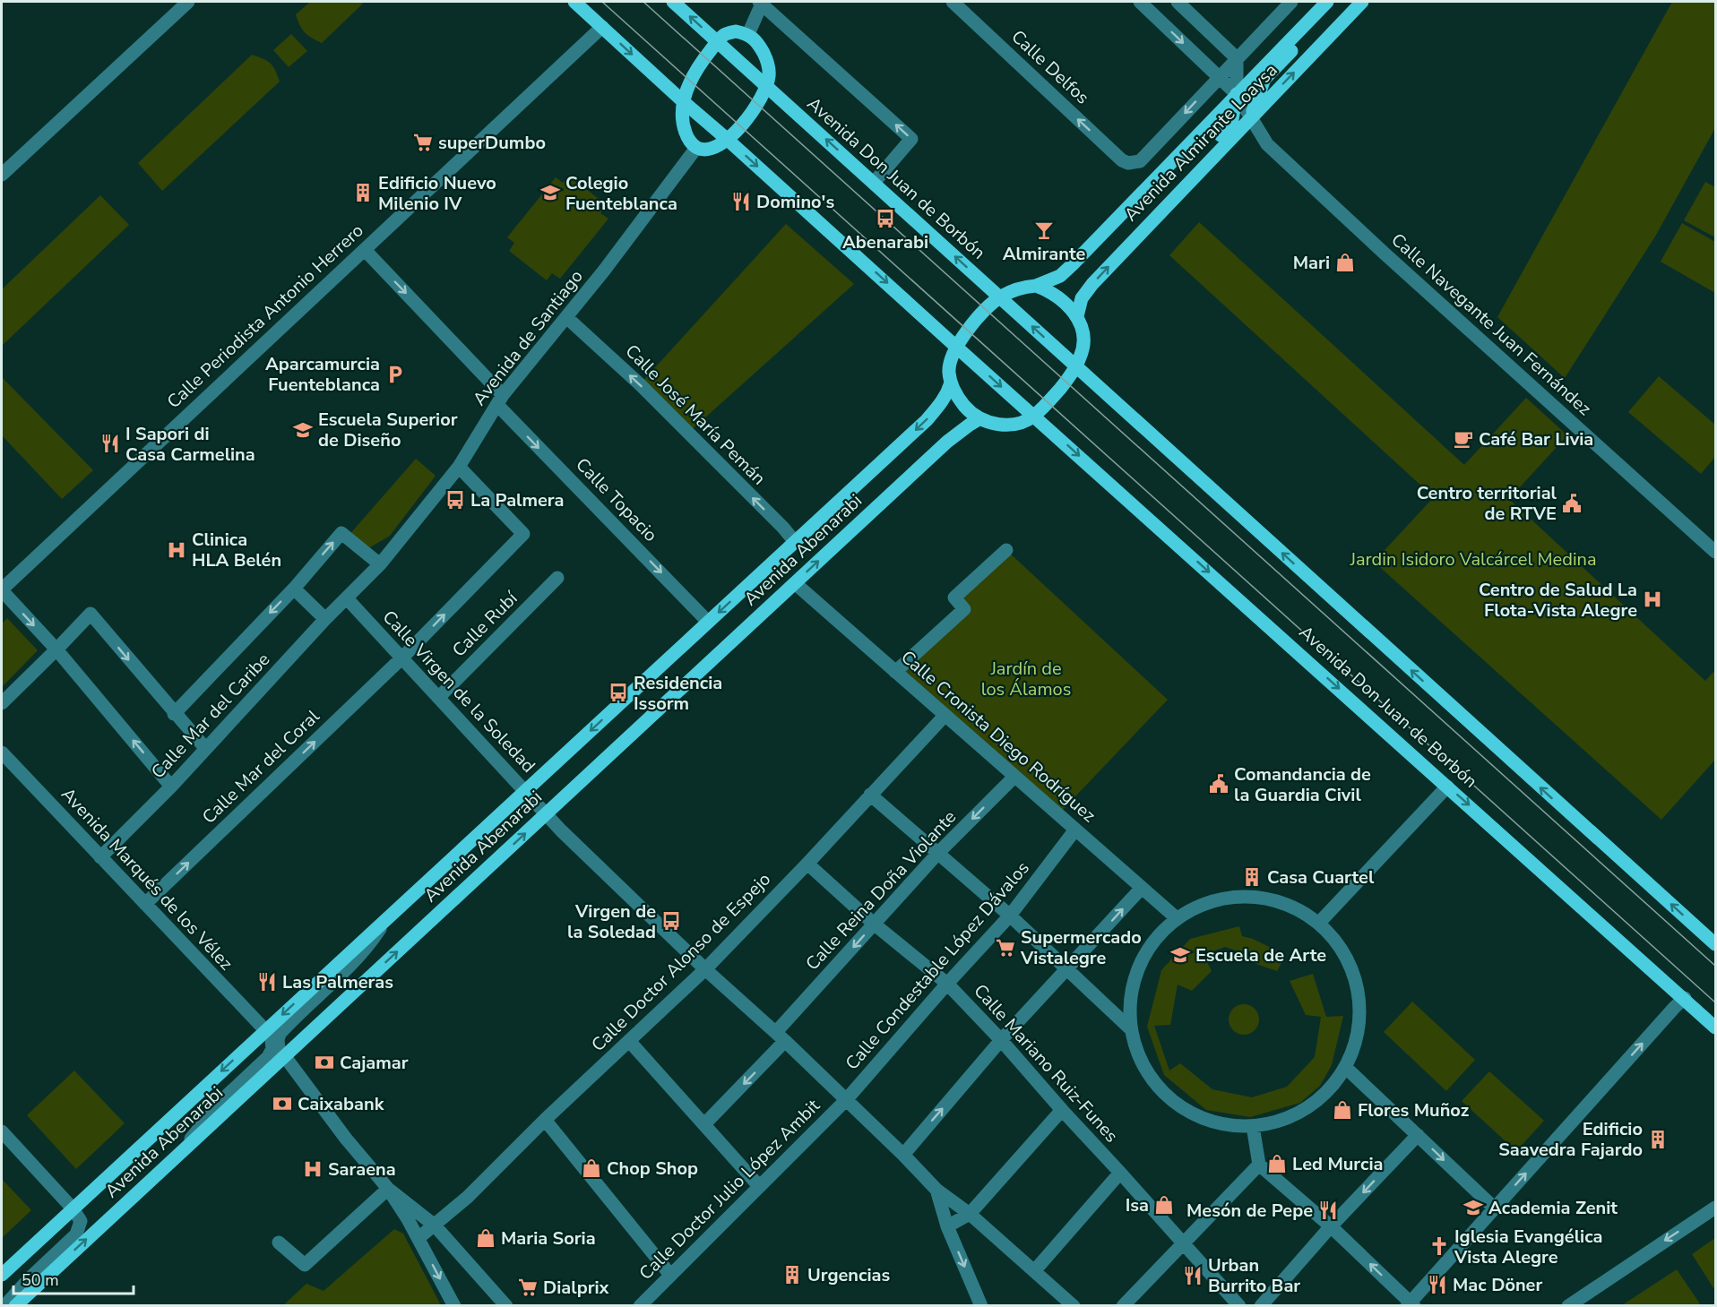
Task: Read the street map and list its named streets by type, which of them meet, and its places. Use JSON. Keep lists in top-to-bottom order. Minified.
{"streets":{"main road":["Avenida Almirante Loaysa","Avenida Don Juan de Borbón","Avenida Abenarabi"],"street":["Calle Delfos","Calle Periodista Antonio Herrero","Calle Navegante Juan Fernández","Avenida de Santiago","Calle José María Pemán","Calle Topacio","Calle Rubí","Calle Virgen de la Soledad","Calle Mar del Caribe","Calle Cronista Diego Rodríguez","Calle Mar del Coral","Avenida Marqués de los Vélez","Calle Reina Doña Violante","Calle Doctor Alonso de Espejo","Calle Condestable López Dávalos","Calle Mariano Ruiz-Funes","Calle Doctor Julio López Ambit"]},"crossings":[["Avenida Almirante Loaysa","Calle Navegante Juan Fernández"],["Avenida Don Juan de Borbón","Calle Periodista Antonio Herrero"],["Calle Periodista Antonio Herrero","Calle Topacio"],["Avenida de Santiago","Calle José María Pemán"],["Avenida de Santiago","Calle Topacio"],["Avenida de Santiago","Calle Virgen de la Soledad"],["Avenida de Santiago","Calle Mar del Caribe"],["Avenida de Santiago","Calle Mar del Coral"],["Calle José María Pemán","Avenida Abenarabi"],["Calle Topacio","Avenida Abenarabi"],["Avenida Abenarabi","Calle Virgen de la Soledad"],["Avenida Abenarabi","Calle Cronista Diego Rodríguez"],["Avenida Abenarabi","Avenida Marqués de los Vélez"],["Calle Rubí","Calle Virgen de la Soledad"],["Calle Virgen de la Soledad","Calle Mar del Caribe"],["Calle Virgen de la Soledad","Calle Mar del Coral"],["Calle Virgen de la Soledad","Calle Reina Doña Violante"],["Calle Virgen de la Soledad","Calle Doctor Alonso de Espejo"],["Calle Virgen de la Soledad","Calle Condestable López Dávalos"],["Calle Virgen de la Soledad","Calle Doctor Julio López Ambit"],["Calle Mar del Caribe","Avenida Marqués de los Vélez"],["Calle Cronista Diego Rodríguez","Calle Reina Doña Violante"],["Calle Cronista Diego Rodríguez","Calle Doctor Alonso de Espejo"],["Calle Cronista Diego Rodríguez","Calle Condestable López Dávalos"],["Calle Mar del Coral","Avenida Marqués de los Vélez"],["Avenida Marqués de los Vélez","Calle Doctor Alonso de Espejo"],["Calle Reina Doña Violante","Calle Mariano Ruiz-Funes"],["Calle Doctor Alonso de Espejo","Calle Mariano Ruiz-Funes"],["Calle Condestable López Dávalos","Calle Mariano Ruiz-Funes"],["Calle Condestable López Dávalos","Calle Doctor Julio López Ambit"]],"one_way":["Calle José María Pemán","Calle Topacio","Calle Mar del Coral","Calle Reina Doña Violante"],"parks":["Jardin Isidoro Valcárcel Medina","Jardín de los Álamos"],"places":{"supermarket":["superDumbo","Supermercado Vistalegre","Dialprix"],"building":["Edificio Nuevo Milenio IV","Casa Cuartel","Edificio Saavedra Fajardo","Urgencias"],"school or university":["Colegio Fuenteblanca","Escuela Superior de Diseño","Escuela de Arte","Academia Zenit"],"restaurant":["Domino's","I Sapori di Casa Carmelina","Las Palmeras","Mesón de Pepe","Urban Burrito Bar","Mac Döner"],"bus stop":["Abenarabi","La Palmera","Residencia Issorm","Virgen de la Soledad"],"bar":["Almirante"],"shop":["Mari","Flores Muñoz","Led Murcia","Chop Shop","Isa","Maria Soria"],"parking":["Aparcamurcia Fuenteblanca"],"cafe":["Café Bar Livia"],"public building":["Centro territorial de RTVE","Comandancia de la Guardia Civil"],"hospital":["Clinica HLA Belén","Centro de Salud La Flota-Vista Alegre","Saraena"],"bank":["Cajamar","Caixabank"],"church":["Iglesia Evangélica Vista Alegre"]},"scale_bar":"50 m"}
